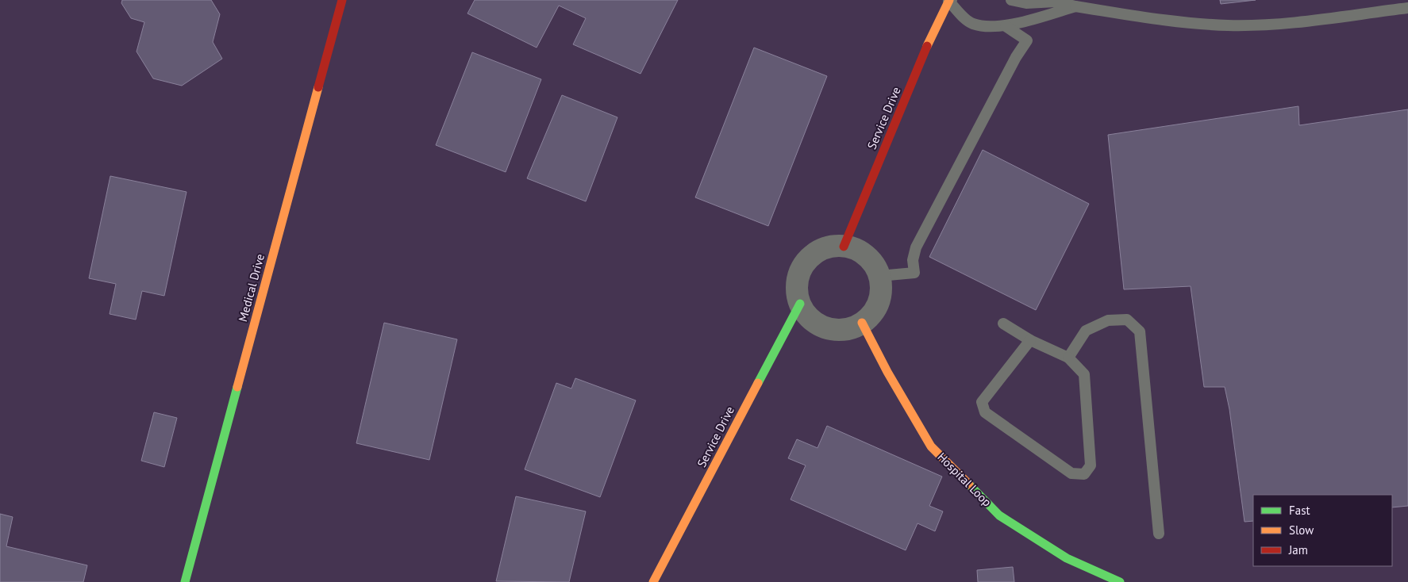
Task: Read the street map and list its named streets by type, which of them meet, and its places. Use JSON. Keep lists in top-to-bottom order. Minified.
{"streets":{"street":["Service Drive","Medical Drive","Hospital Loop"]},"crossings":[["Service Drive","Hospital Loop"]],"legend":["Fast","Slow","Jam"]}
